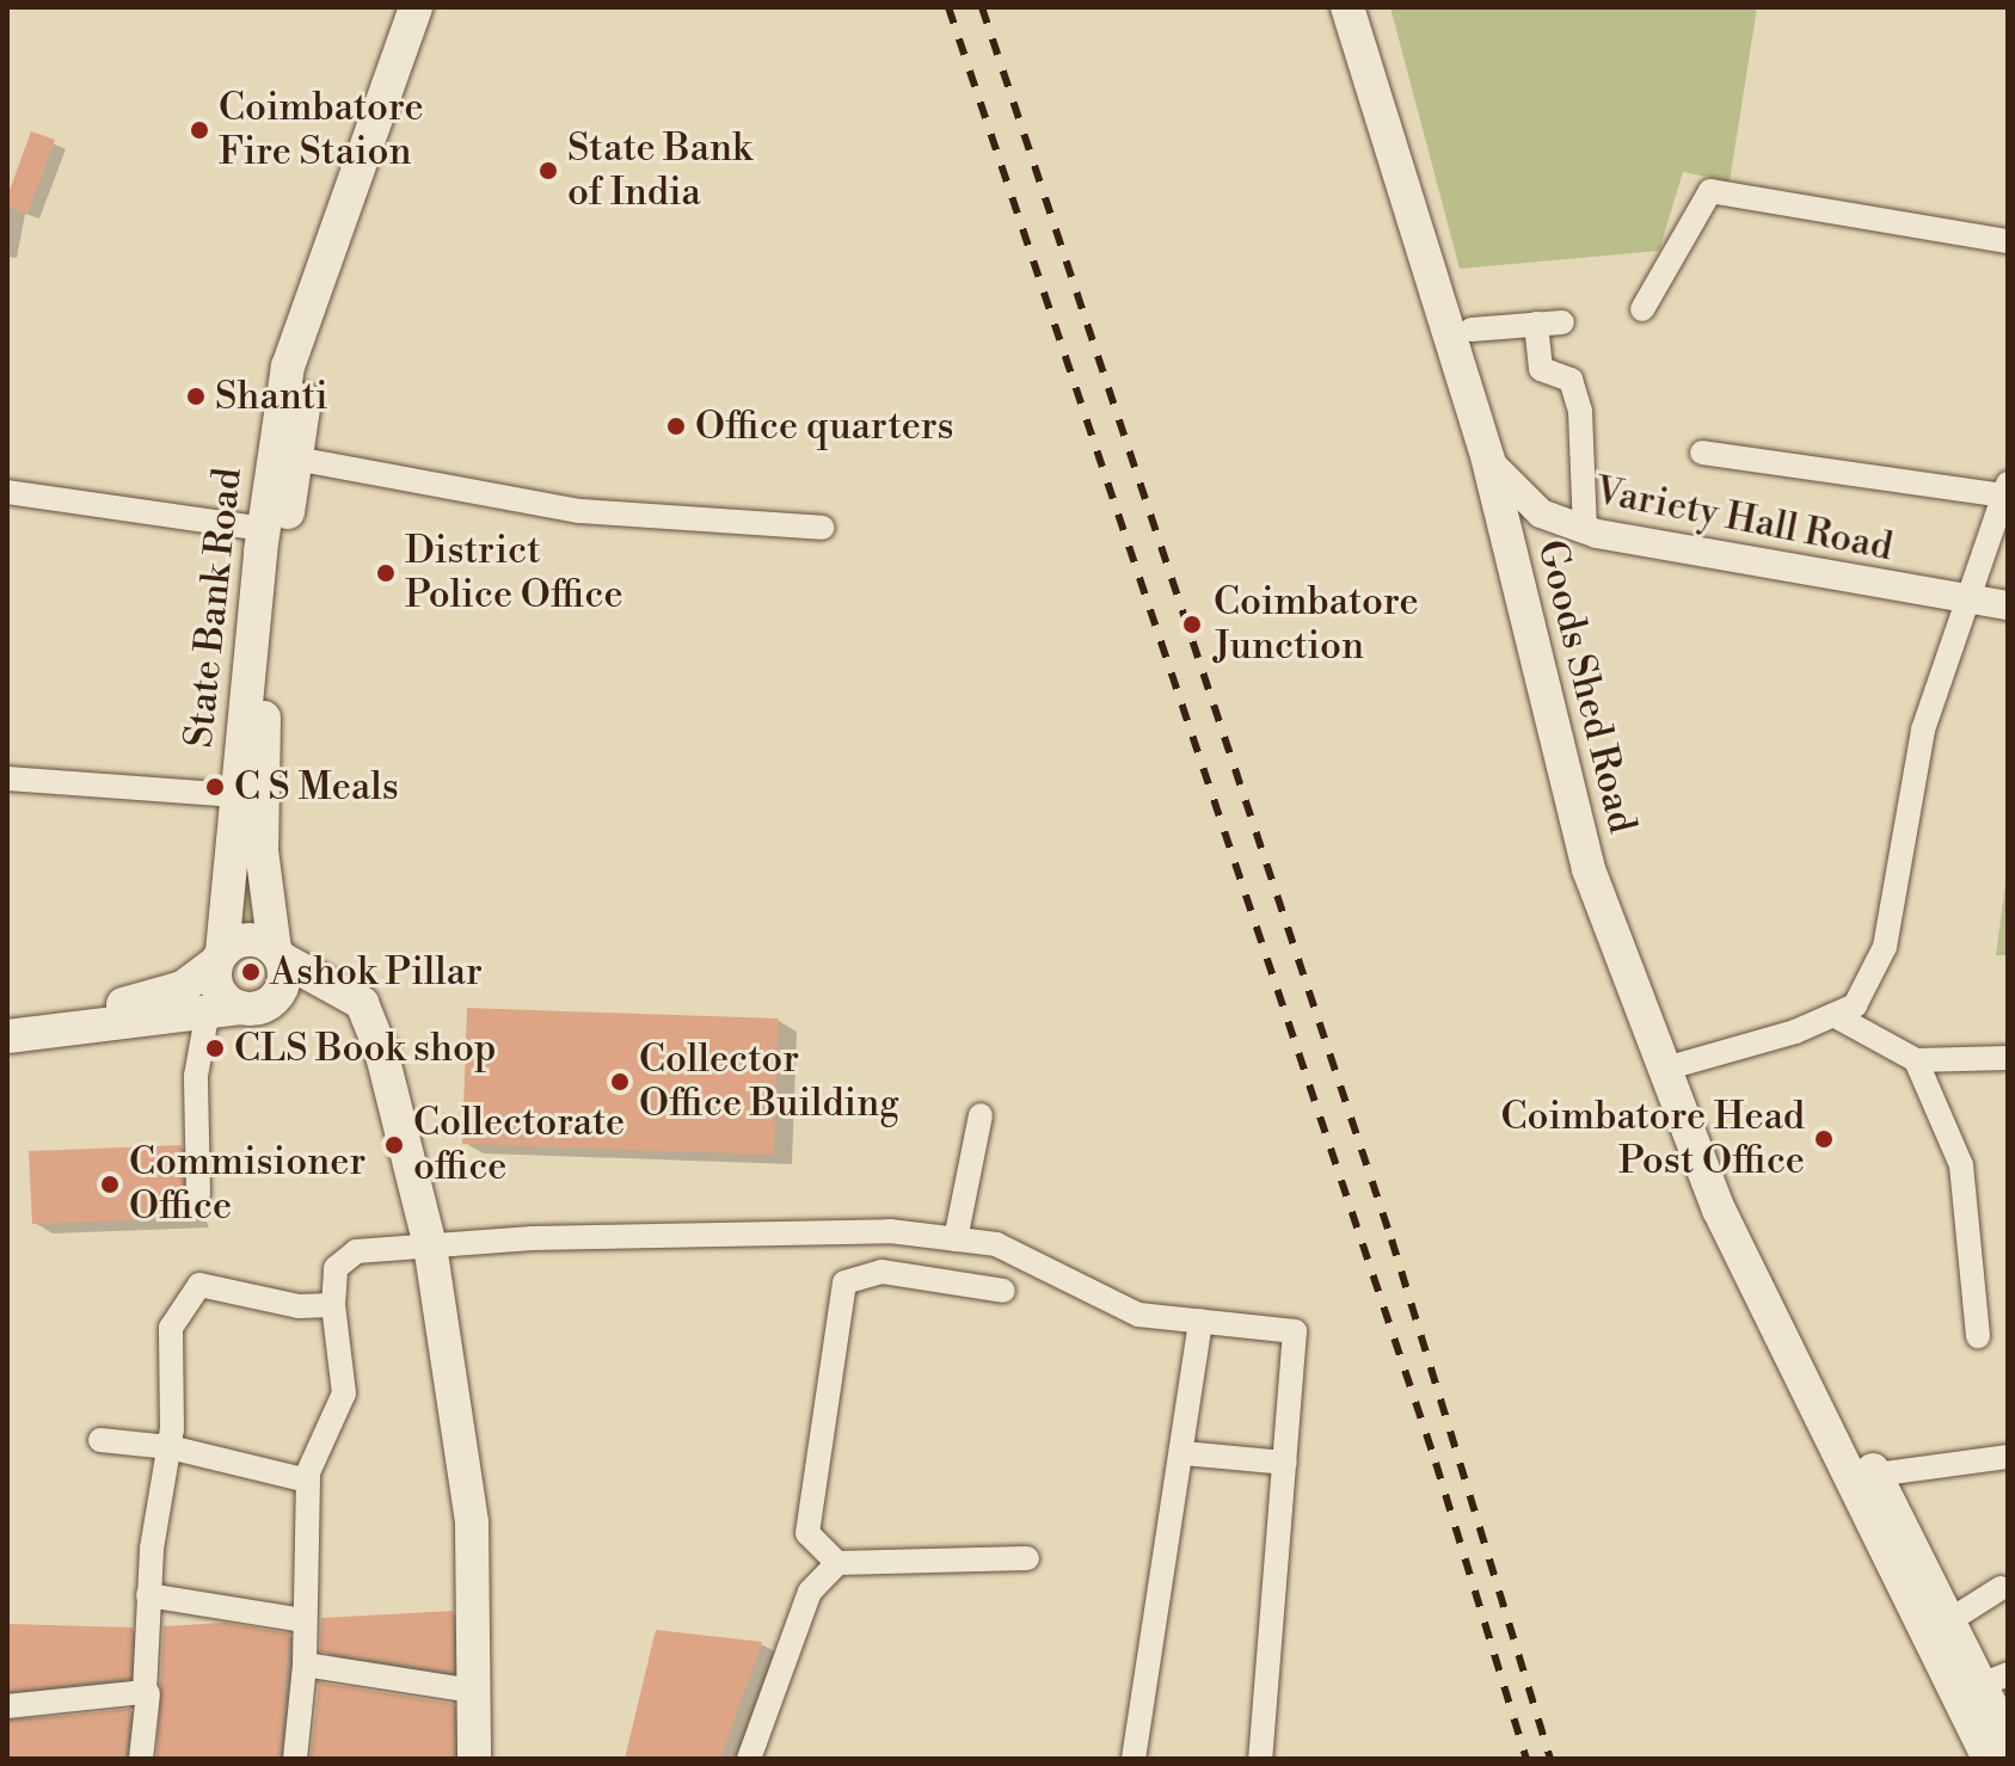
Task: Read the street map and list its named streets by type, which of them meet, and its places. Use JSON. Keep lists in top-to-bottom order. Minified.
{"streets":{"main road":["State Bank Road","Goods Shed Road"],"street":["Variety Hall Road"]},"crossings":[["Variety Hall Road","Goods Shed Road"]],"places":["Coimbatore Fire Staion","State Bank of India","Shanti","Office quarters","District Police Office","Coimbatore Junction","C S Meals","Ashok Pillar","CLS Book shop","Collector Office Building","Coimbatore Head Post Office","Collectorate office","Commisioner Office"]}
